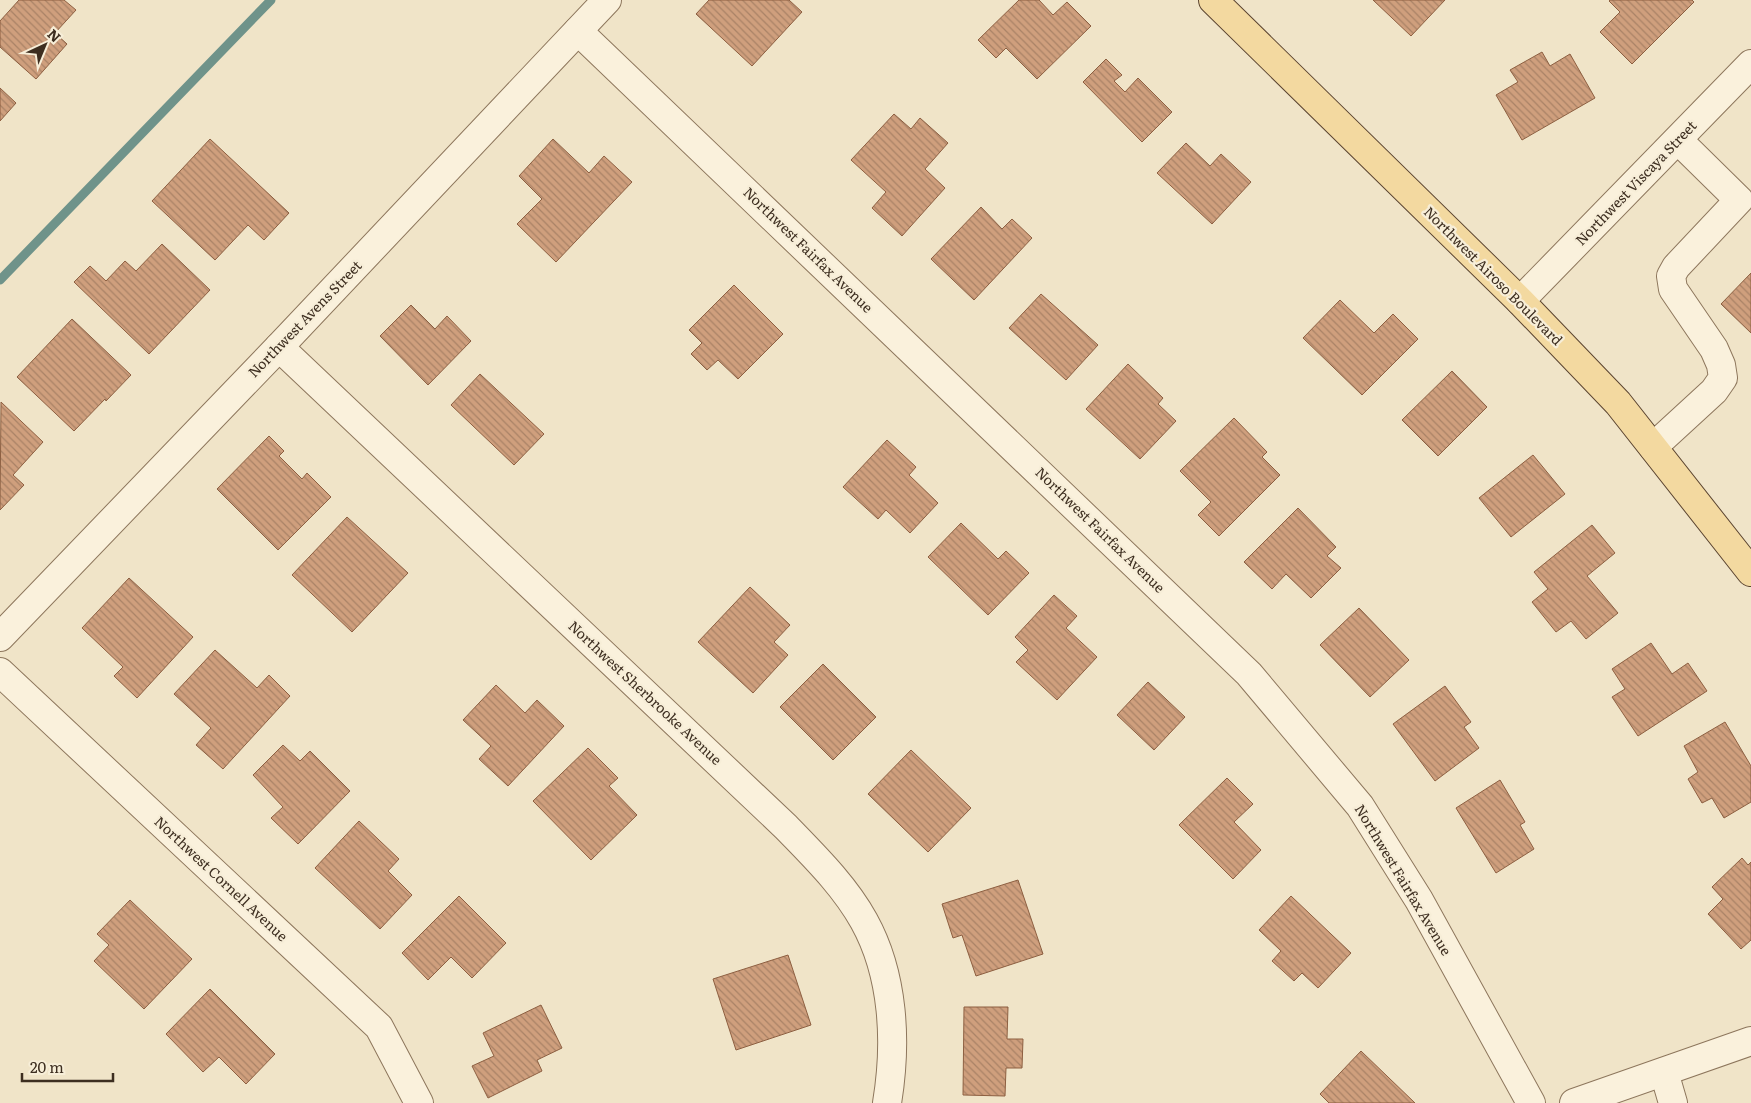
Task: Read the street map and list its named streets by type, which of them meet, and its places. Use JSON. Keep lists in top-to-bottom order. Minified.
{"streets":{"main road":["Northwest Airoso Boulevard"],"street":["Northwest Viscaya Street","Northwest Fairfax Avenue","Northwest Avens Street","Northwest Sherbrooke Avenue","Northwest Cornell Avenue"]},"crossings":[["Northwest Viscaya Street","Northwest Airoso Boulevard"],["Northwest Fairfax Avenue","Northwest Avens Street"],["Northwest Avens Street","Northwest Sherbrooke Avenue"]],"scale_bar":"20 m","north":"top right"}
